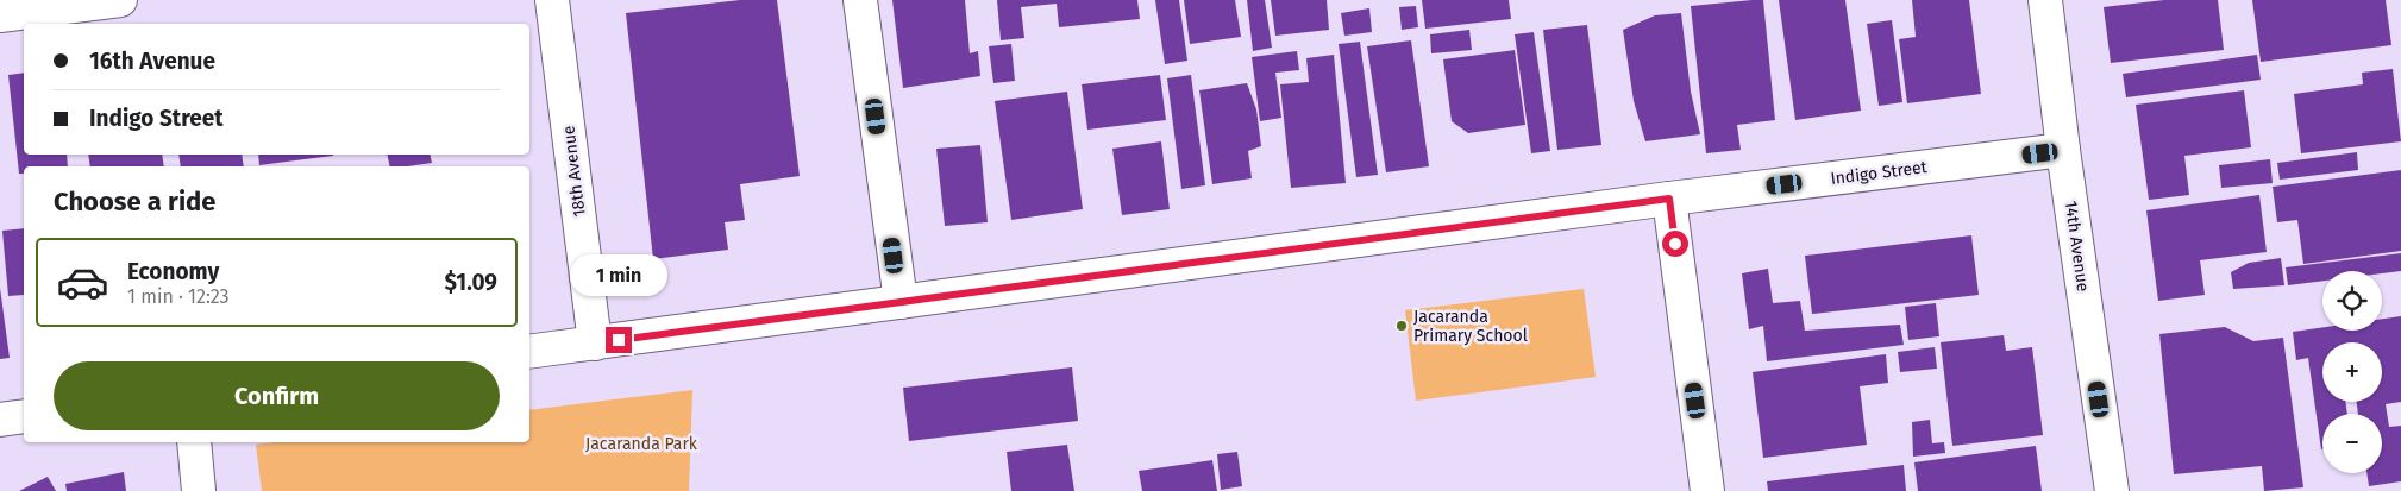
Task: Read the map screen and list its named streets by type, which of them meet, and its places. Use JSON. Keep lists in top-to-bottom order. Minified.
{"streets":{"street":["18th Avenue","Indigo Street","14th Avenue"]},"crossings":[["18th Avenue","Indigo Street"],["Indigo Street","14th Avenue"]],"parks":["Jacaranda Park"],"places":["Jacaranda Primary School"],"page":{"banner":["16th Avenue","Indigo Street"],"heading":"Choose a ride","list":[{"name":"Economy","note":"1 min · 12:23","value":"$1.09"}],"bubble":"1 min","map_buttons":["+","−"],"buttons":"Confirm"}}
